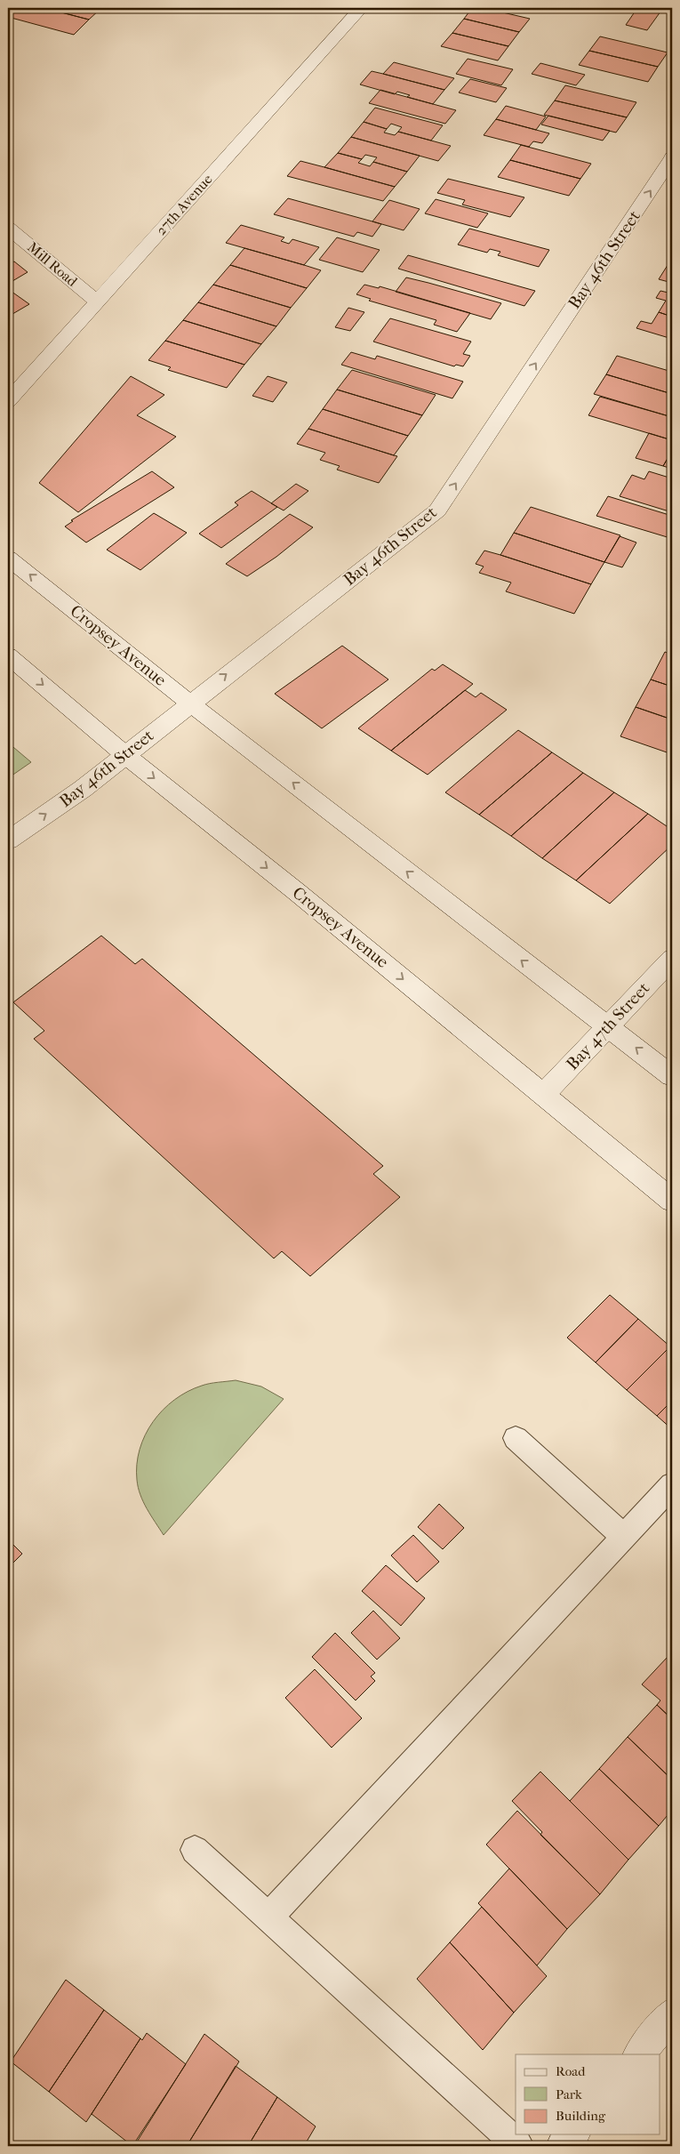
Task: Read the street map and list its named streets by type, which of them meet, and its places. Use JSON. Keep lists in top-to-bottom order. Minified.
{"streets":{"street":["27th Avenue","Bay 46th Street","Mill Road","Cropsey Avenue","Bay 47th Street"]},"crossings":[["27th Avenue","Mill Road"],["Bay 46th Street","Cropsey Avenue"],["Cropsey Avenue","Bay 47th Street"]],"one_way":["Bay 46th Street"],"legend":["Road","Park","Building"]}
